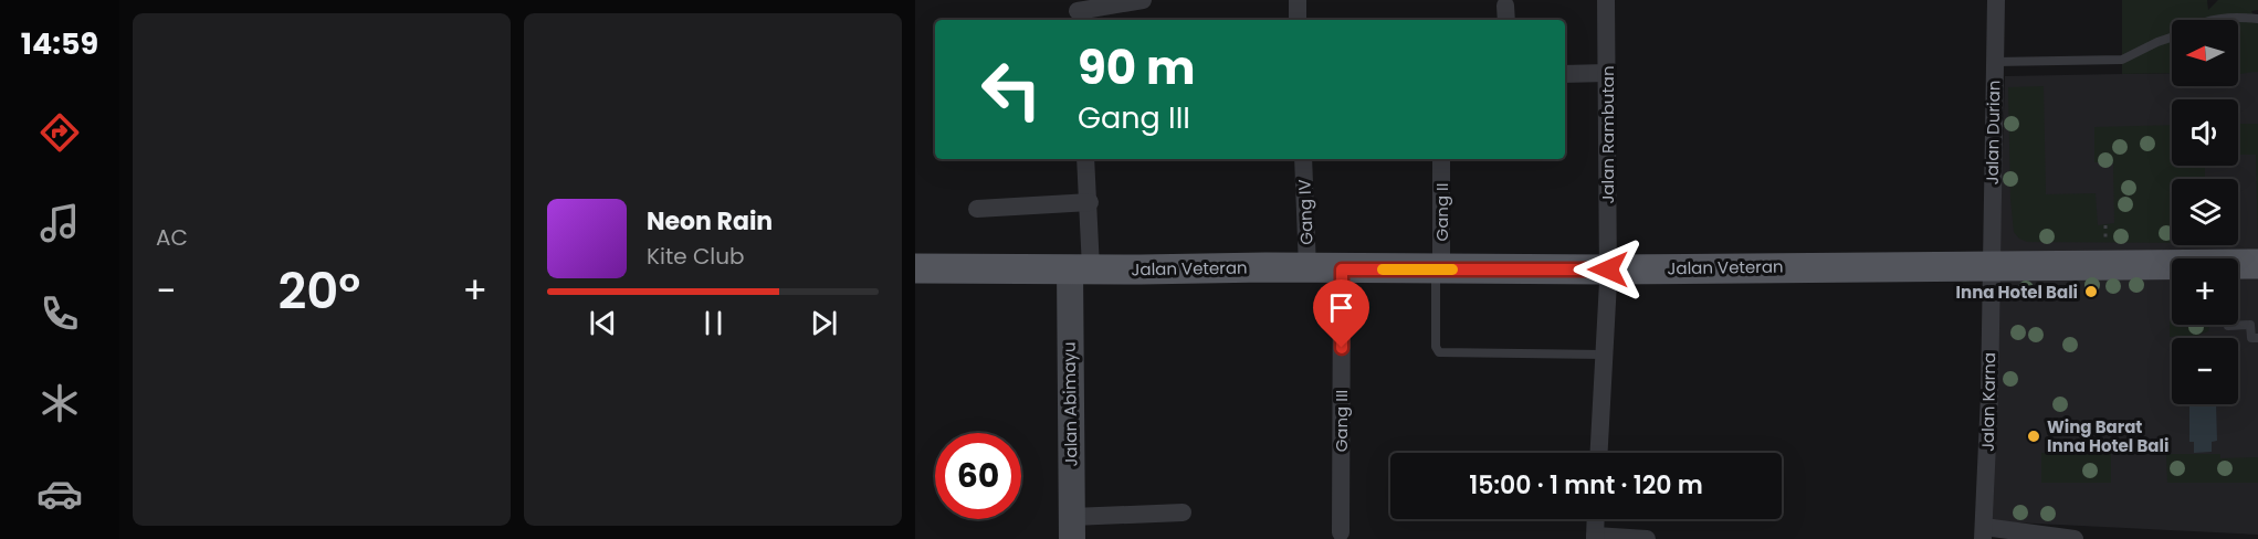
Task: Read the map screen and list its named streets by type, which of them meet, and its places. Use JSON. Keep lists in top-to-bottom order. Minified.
{"streets":{"main road":["Jalan Veteran"],"street":["Jalan Durian","Jalan Rambutan","Gang IV","Gang II","Jalan Karna","Jalan Abimayu","Gang III"]},"crossings":[["Jalan Durian","Jalan Veteran"],["Jalan Durian","Jalan Karna"],["Jalan Rambutan","Jalan Veteran"],["Gang IV","Jalan Veteran"],["Gang II","Jalan Veteran"],["Jalan Veteran","Jalan Karna"],["Jalan Veteran","Jalan Abimayu"],["Jalan Veteran","Gang III"]],"places":["Inna Hotel Bali","Wing Barat Inna Hotel Bali"],"north":"left","page":{"tabs":"14:59","tile":"AC","map_buttons":["+","−"],"turn":["90 m","Gang III"],"song":["Neon Rain","Kite Club"],"heat":["−","20°","+"],"limit":"60","trip":"15:00 · 1 mnt · 120 m"}}
